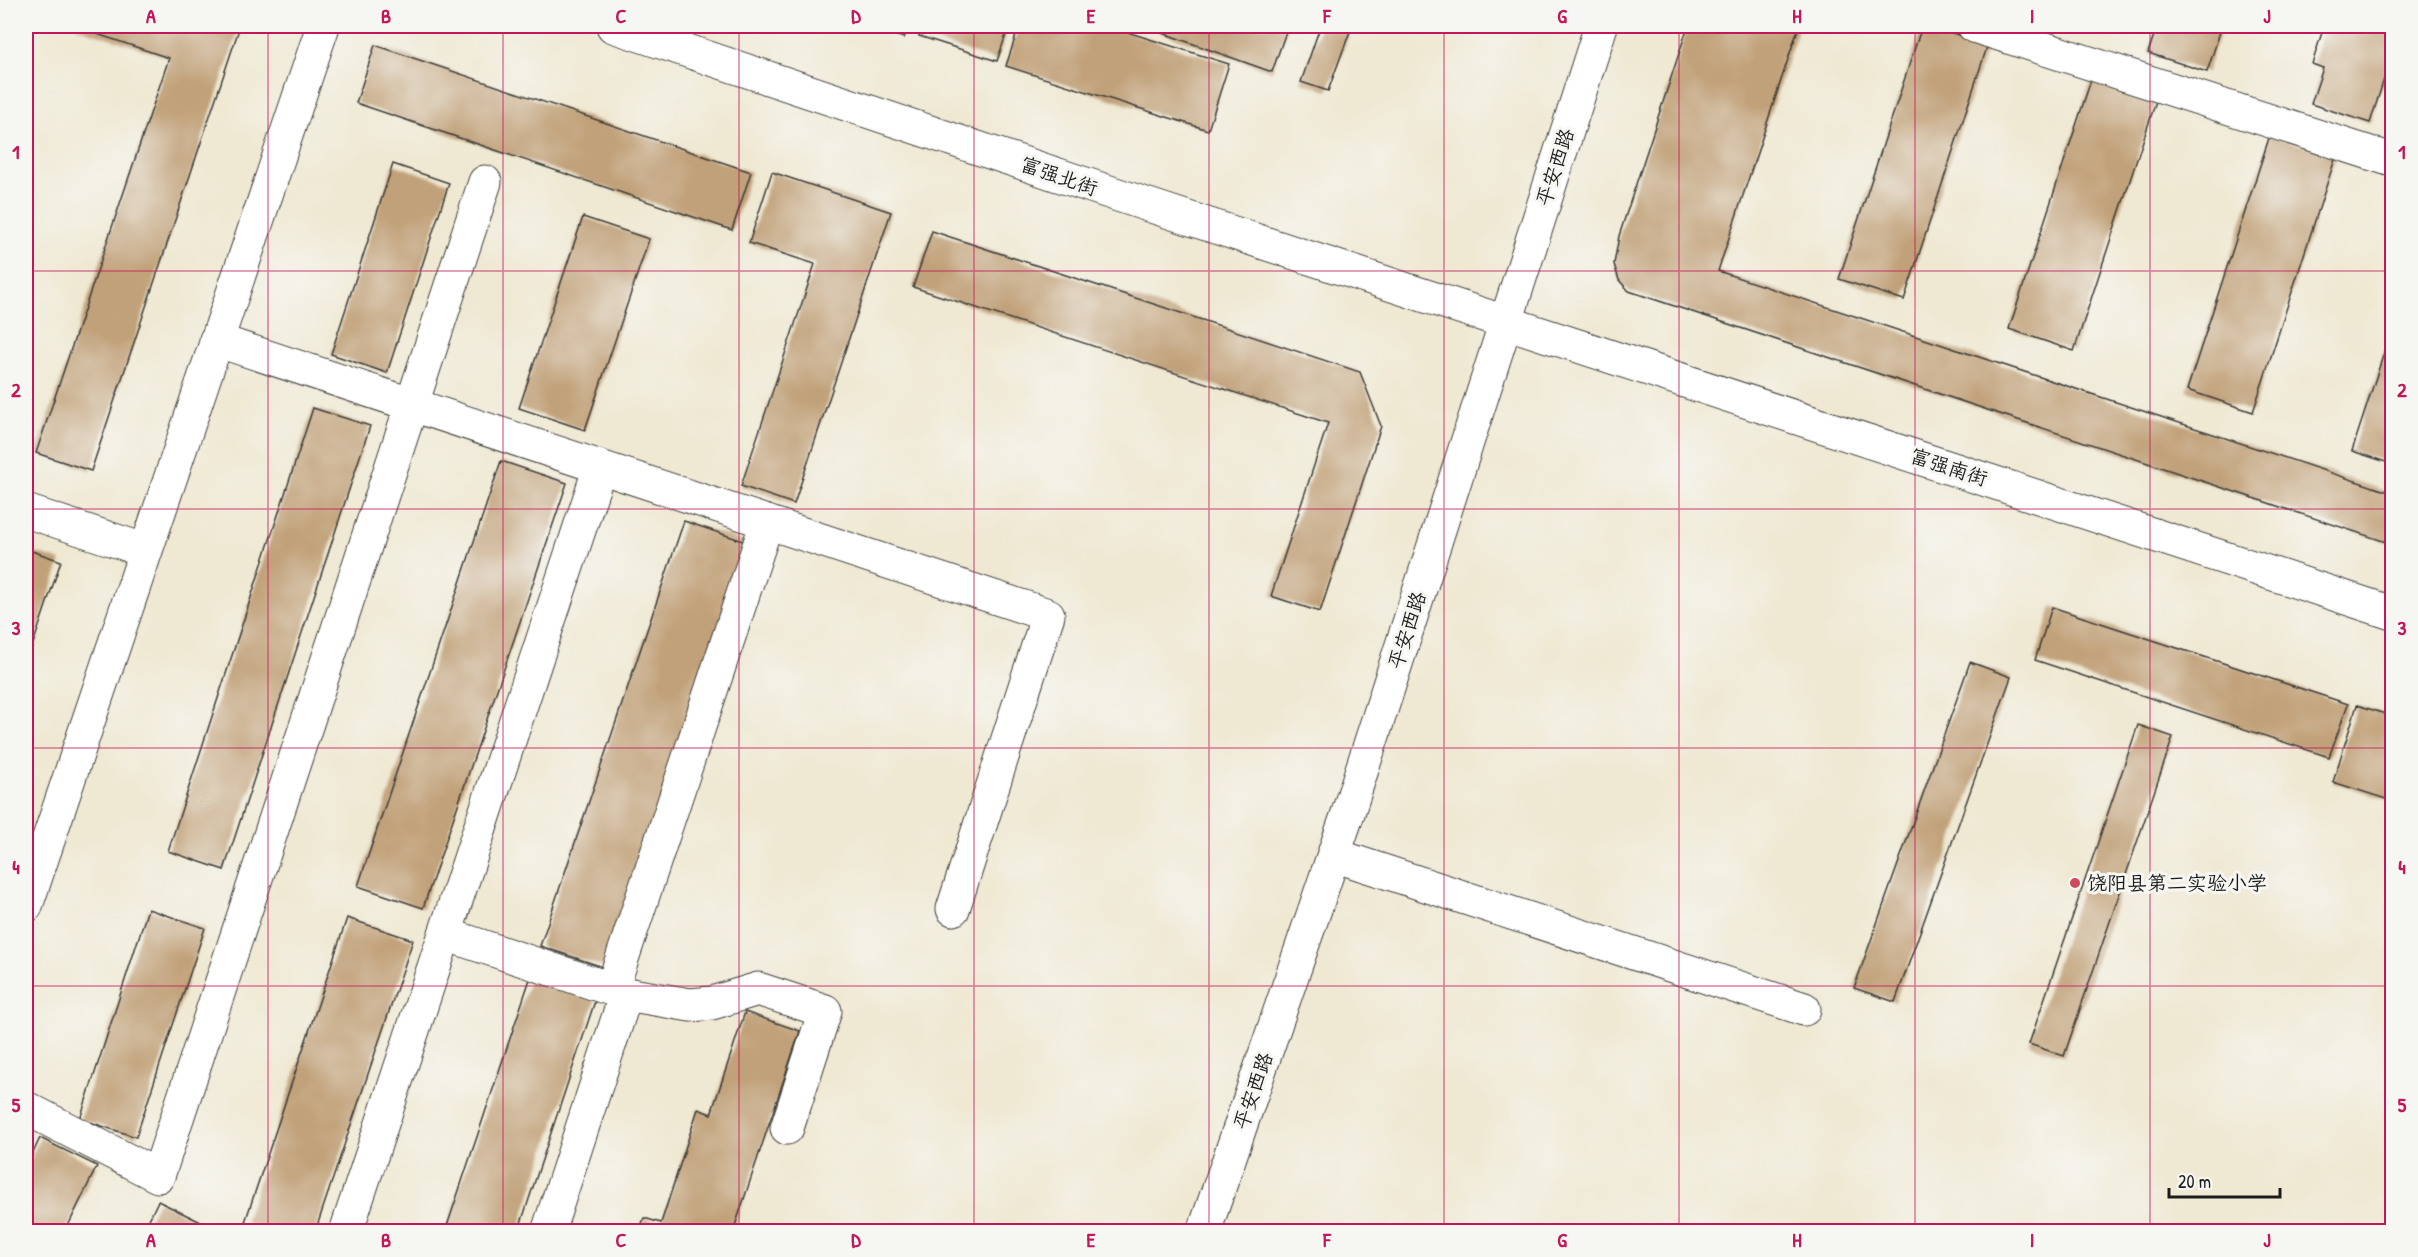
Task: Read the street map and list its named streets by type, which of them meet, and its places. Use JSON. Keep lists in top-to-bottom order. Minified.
{"streets":{"street":["平安西路","富强北街","富强南街"]},"crossings":[["平安西路","富强北街"],["平安西路","富强南街"],["富强北街","富强南街"]],"places":["饶阳县第二实验小学"],"scale_bar":"20 m","grid":{"columns":["A","B","C","D","E","F","G","H","I","J"],"rows":["1","2","3","4","5"]}}
